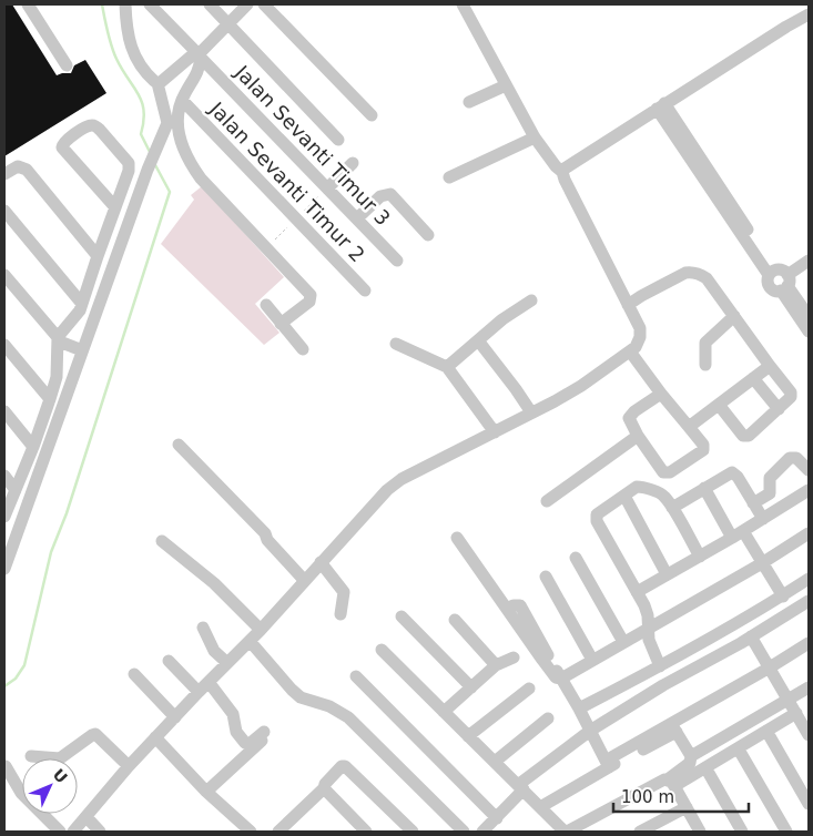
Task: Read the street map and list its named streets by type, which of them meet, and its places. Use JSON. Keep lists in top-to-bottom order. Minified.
{"streets":{"street":["Jalan Sevanti Timur 3","Jalan Sevanti Timur 2"]},"scale_bar":"100 m","north":"top right"}
